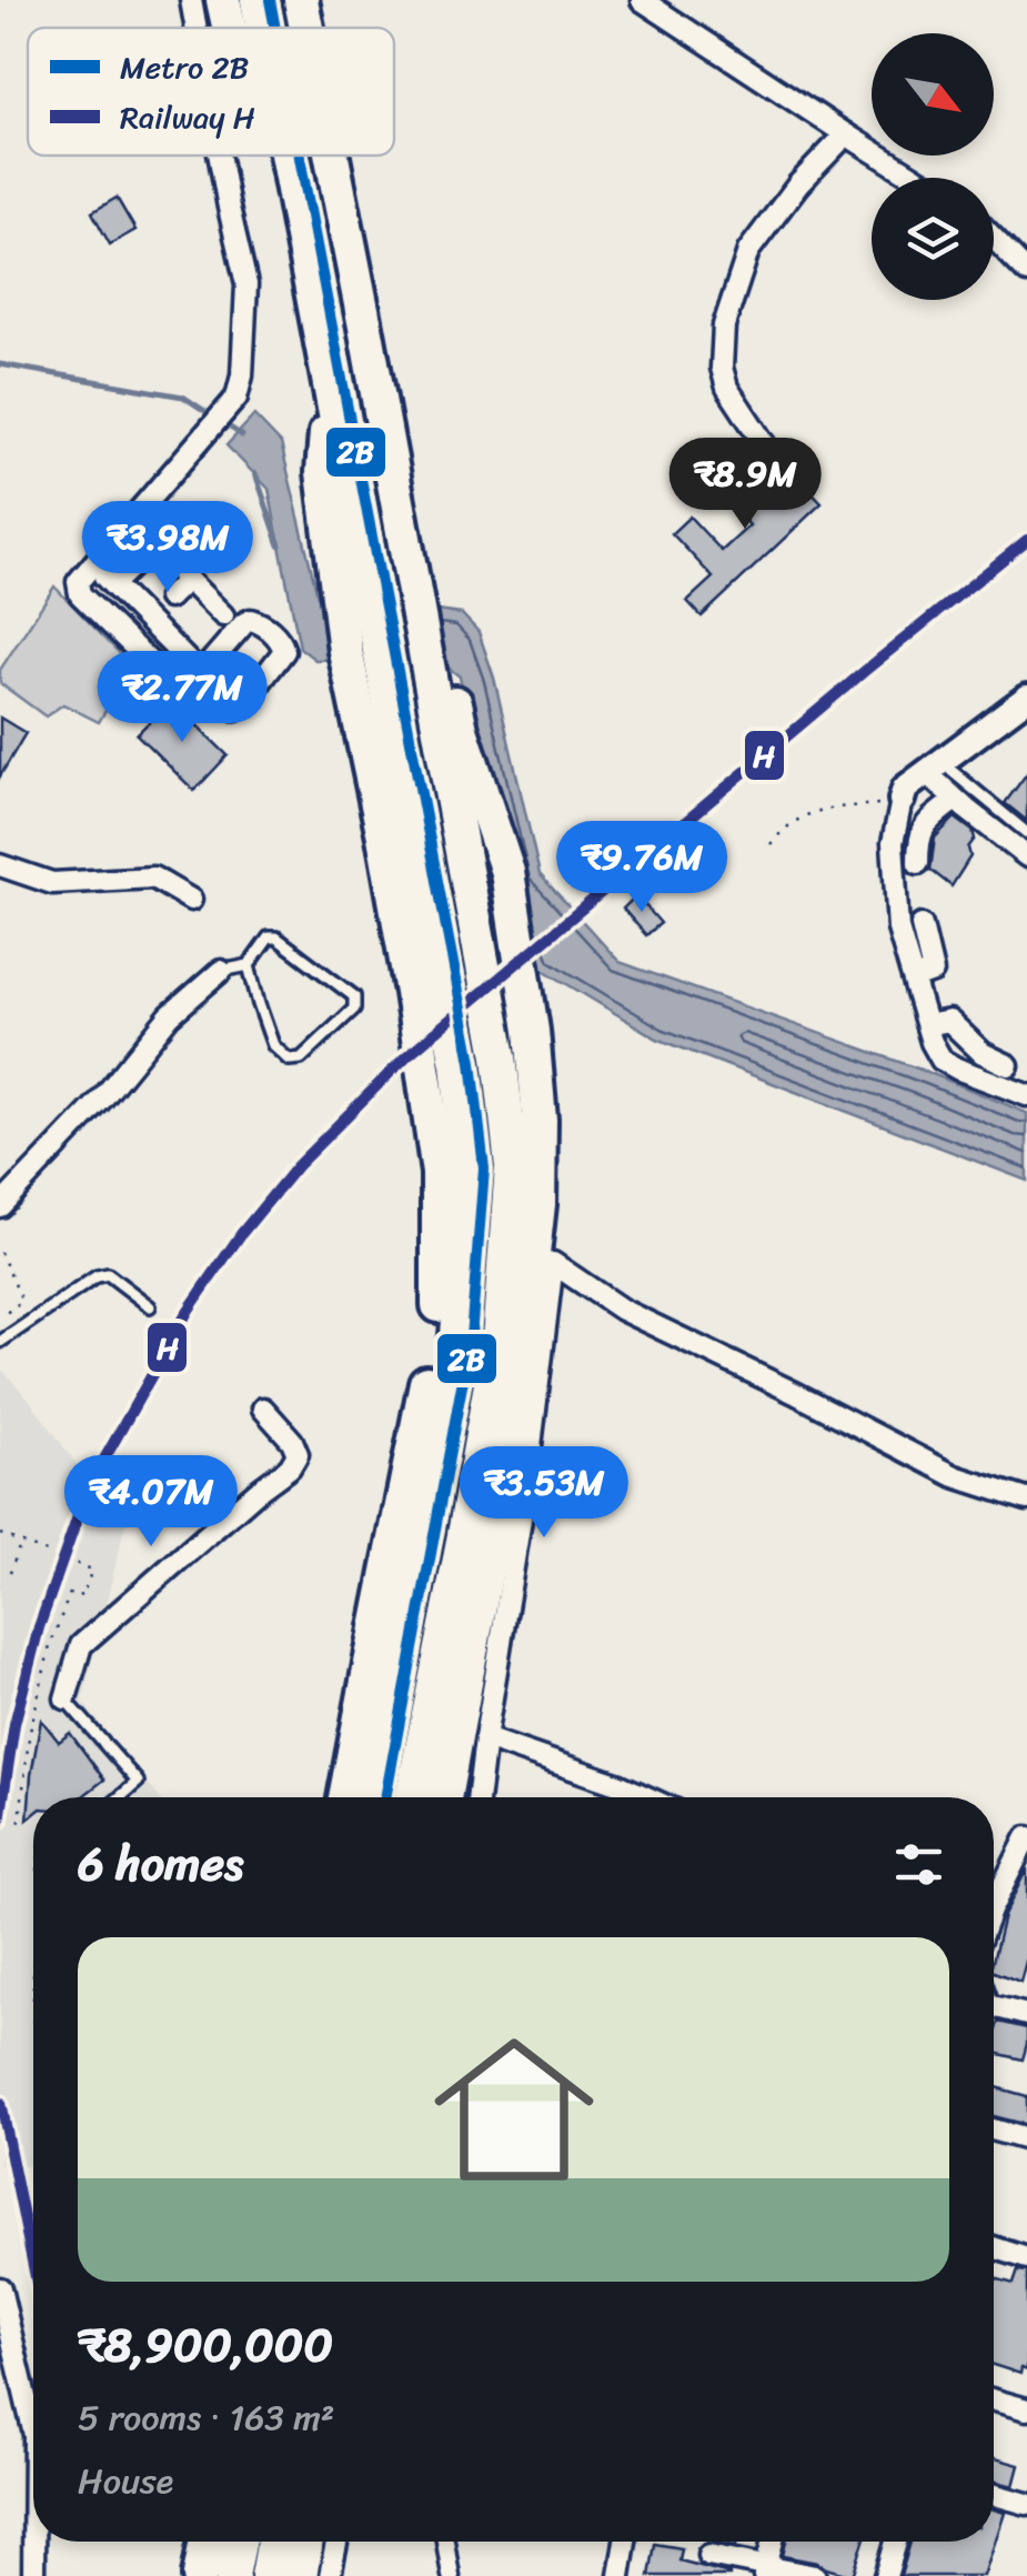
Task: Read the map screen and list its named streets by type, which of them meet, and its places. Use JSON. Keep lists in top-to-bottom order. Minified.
{"lines":["metro line 2B","rail line H"],"legend":["Metro 2B","Railway H"],"north":"bottom right","page":{"price":["₹8.9M","₹3.98M","₹2.77M","₹9.76M","₹3.53M","₹4.07M"],"heading":"6 homes","list":[{"name":"₹8,900,000","note":"5 rooms · 163 m² · House"}]}}
